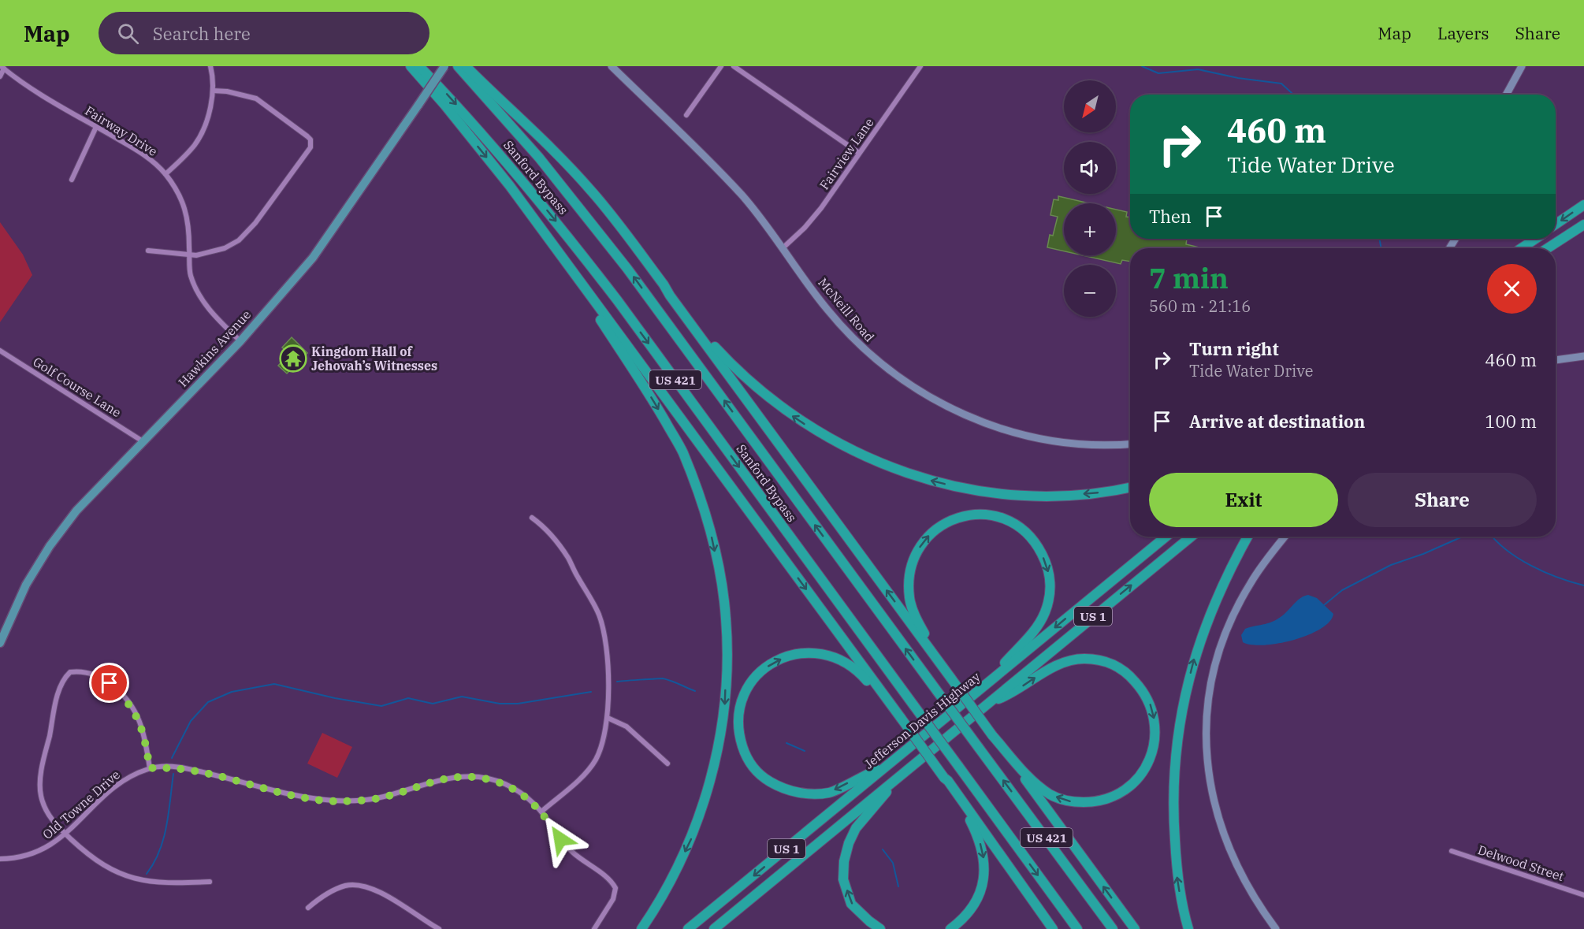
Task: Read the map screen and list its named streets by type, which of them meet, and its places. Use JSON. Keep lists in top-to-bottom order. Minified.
{"streets":{"highway":["Sanford Bypass","US 421","US 1","Jefferson Davis Highway"],"main road":["Hawkins Avenue"],"street":["Fairway Drive","Fairview Lane","McNeill Road","Golf Course Lane","Old Towne Drive","Delwood Street"]},"crossings":[["Fairway Drive","Hawkins Avenue"],["Fairview Lane","McNeill Road"],["Hawkins Avenue","Golf Course Lane"]],"places":{"temple":["Kingdom Hall of Jehovah’s Witnesses"]},"north":"bottom left","page":{"header":"Map","search":"Search here","nav":["Map","Layers","Share"],"map_buttons":["+","−"],"turn":["460 m","Tide Water Drive"],"then":"Then","heading":["7 min","560 m · 21:16"],"list":[{"name":"Turn right","note":"Tide Water Drive","value":"460 m"},{"name":"Arrive at destination","value":"100 m"}],"buttons":["Exit","Share"]}}
